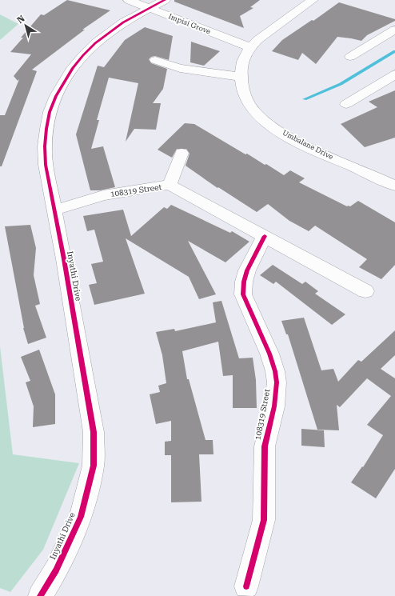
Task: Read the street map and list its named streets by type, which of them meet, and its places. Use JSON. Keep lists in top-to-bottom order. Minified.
{"streets":{"street":["Impisi Grove","Umbalane Drive","108319 Street","Inyathi Drive"]},"crossings":[["Impisi Grove","Umbalane Drive"],["Impisi Grove","Inyathi Drive"],["108319 Street","Inyathi Drive"]],"north":"top left"}
